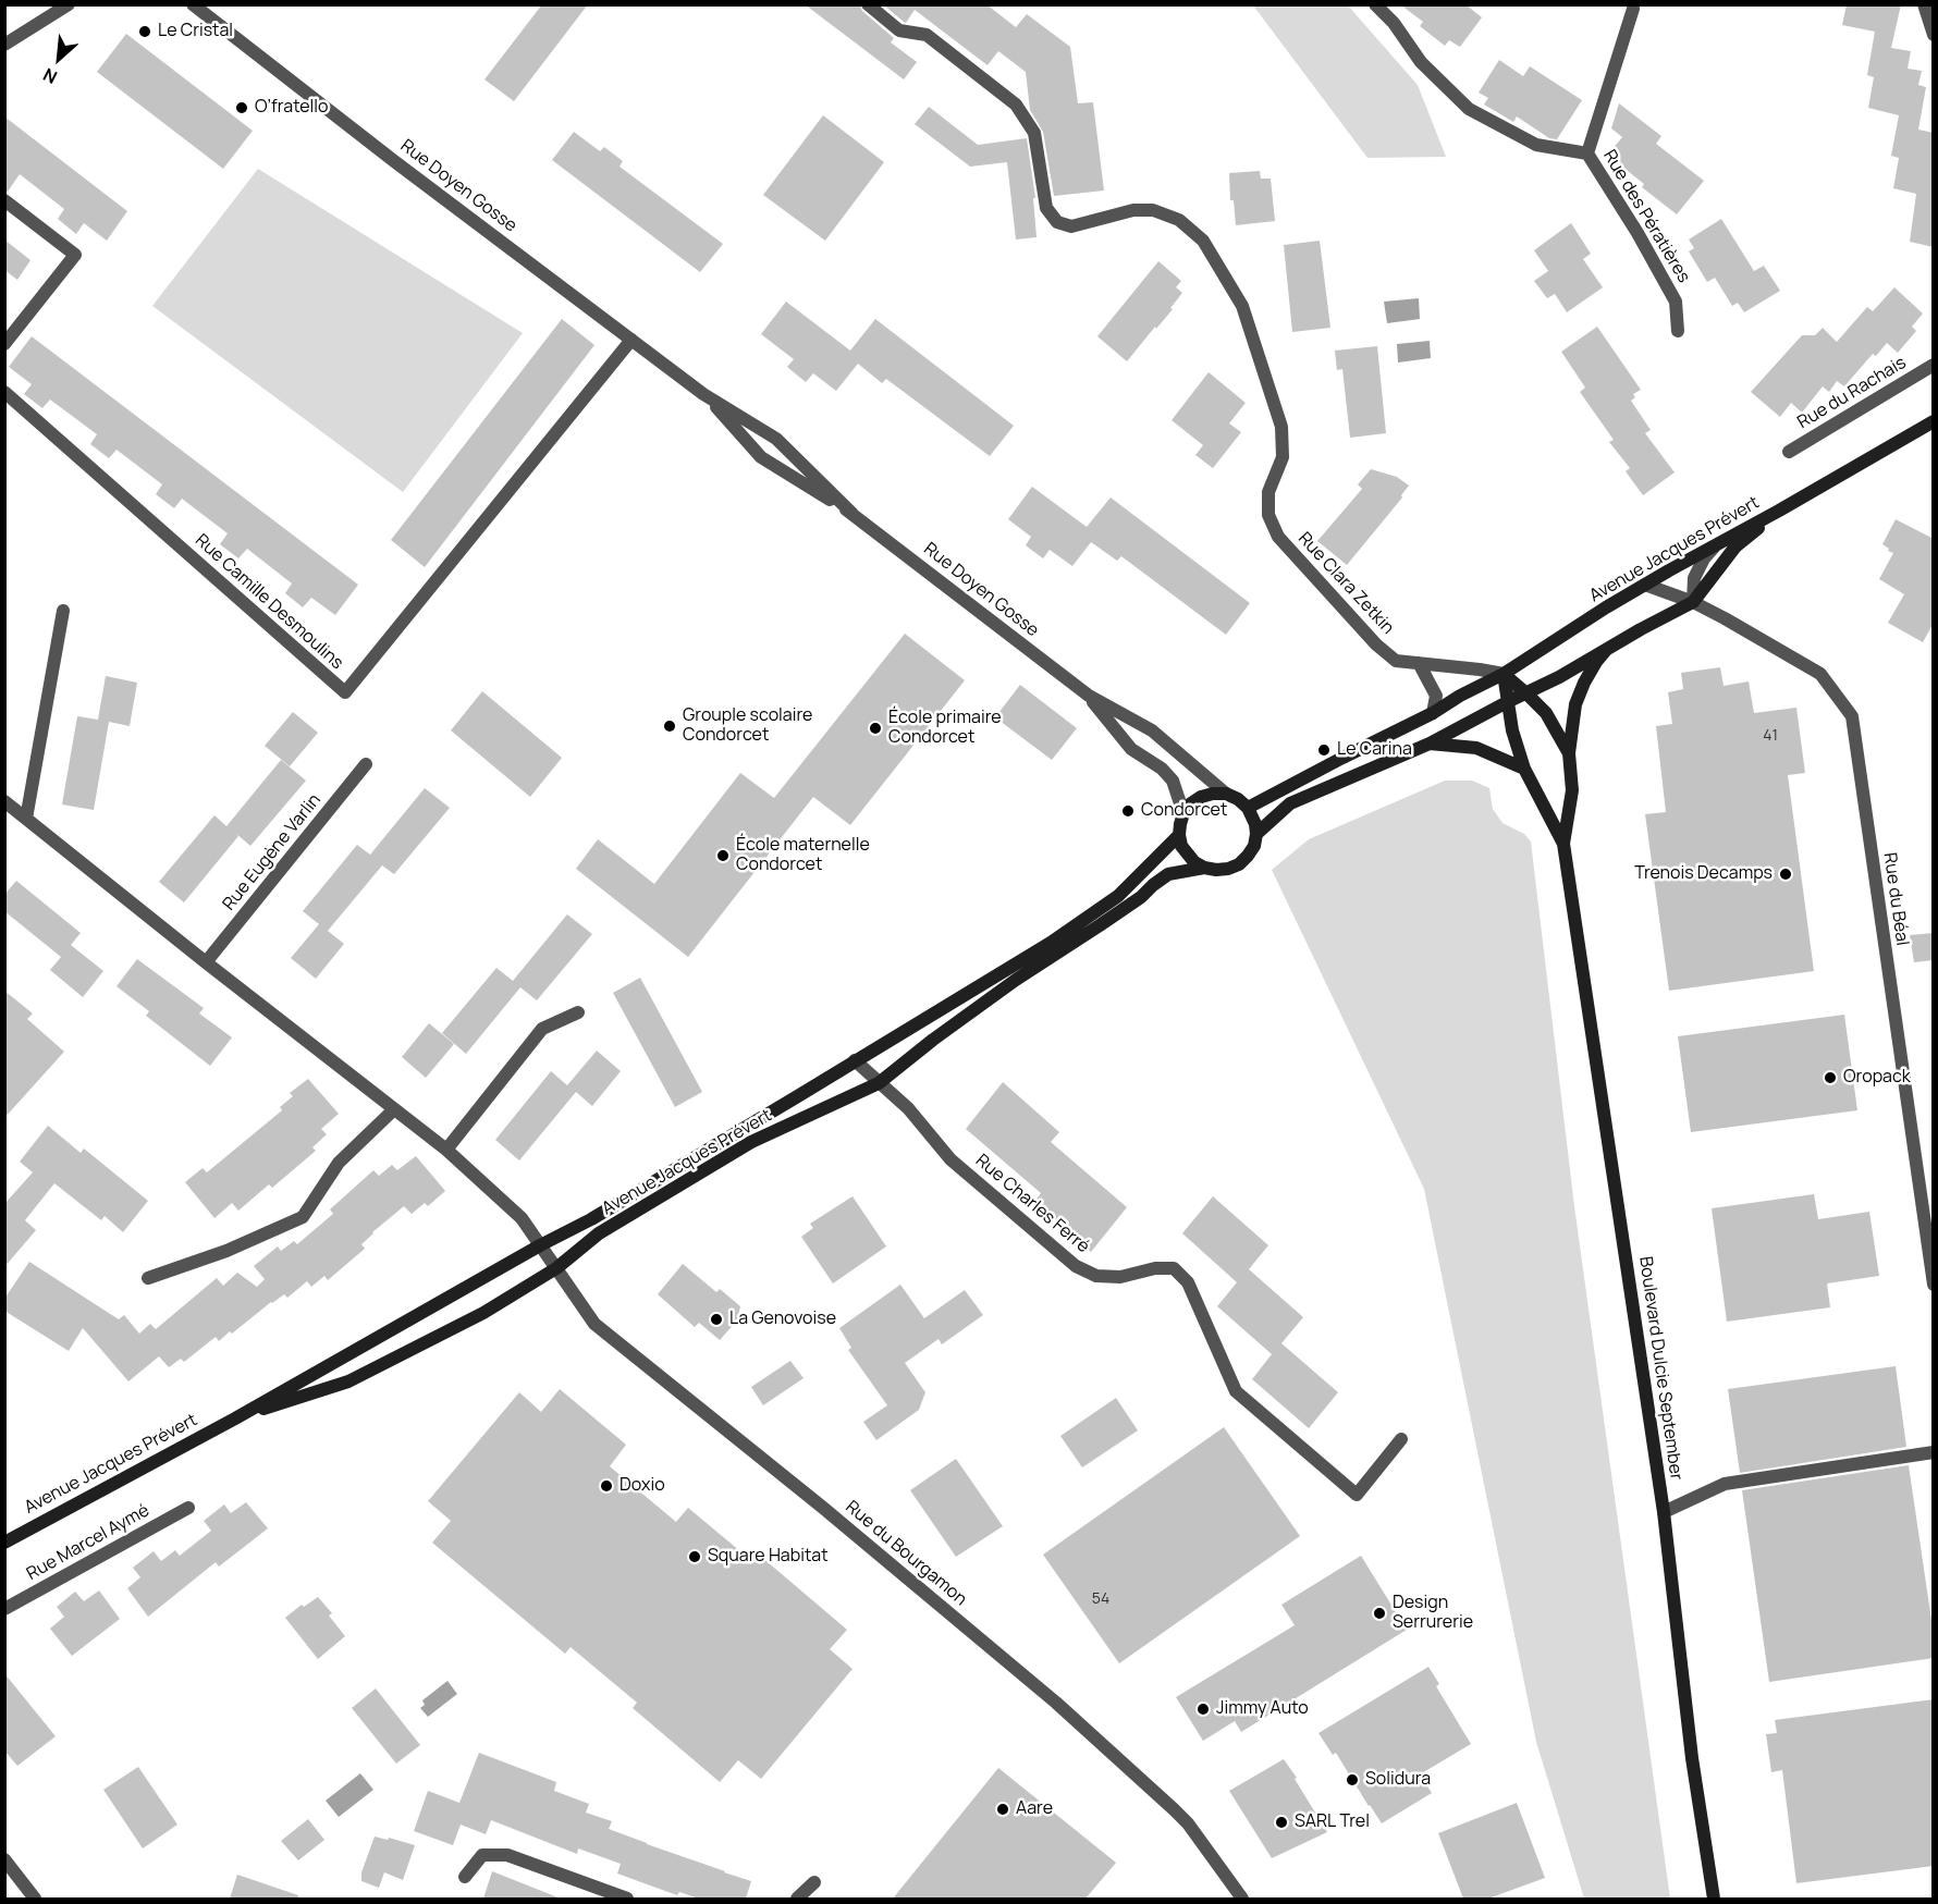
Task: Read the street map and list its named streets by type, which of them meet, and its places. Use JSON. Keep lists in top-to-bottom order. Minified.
{"streets":{"main road":["Avenue Jacques Prévert","Boulevard Dulcie September"],"street":["Rue Doyen Gosse","Rue des Pératières","Rue du Rachais","Rue Clara Zetkin","Rue Camille Desmoulins","Rue Eugène Varlin","Rue du Béal","Rue Charles Ferré","Rue Marcel Aymé","Rue du Bourgamon"]},"crossings":[["Rue Doyen Gosse","Avenue Jacques Prévert"],["Rue Doyen Gosse","Rue Camille Desmoulins"],["Avenue Jacques Prévert","Rue Clara Zetkin"],["Avenue Jacques Prévert","Rue du Béal"],["Avenue Jacques Prévert","Rue Charles Ferré"],["Avenue Jacques Prévert","Boulevard Dulcie September"],["Avenue Jacques Prévert","Rue du Bourgamon"],["Rue Clara Zetkin","Boulevard Dulcie September"]],"places":["Le Cristal","O’fratello","Grouple scolaire Condorcet","École primaire Condorcet","Le Carina","Condorcet","École maternelle Condorcet","Trenois Decamps","Oropack","La Genovoise","Doxio","Square Habitat","Design Serrurerie","Jimmy Auto","Solidura","Aare","SARL Trel"],"house_numbers":["41","54"],"north":"bottom left"}
